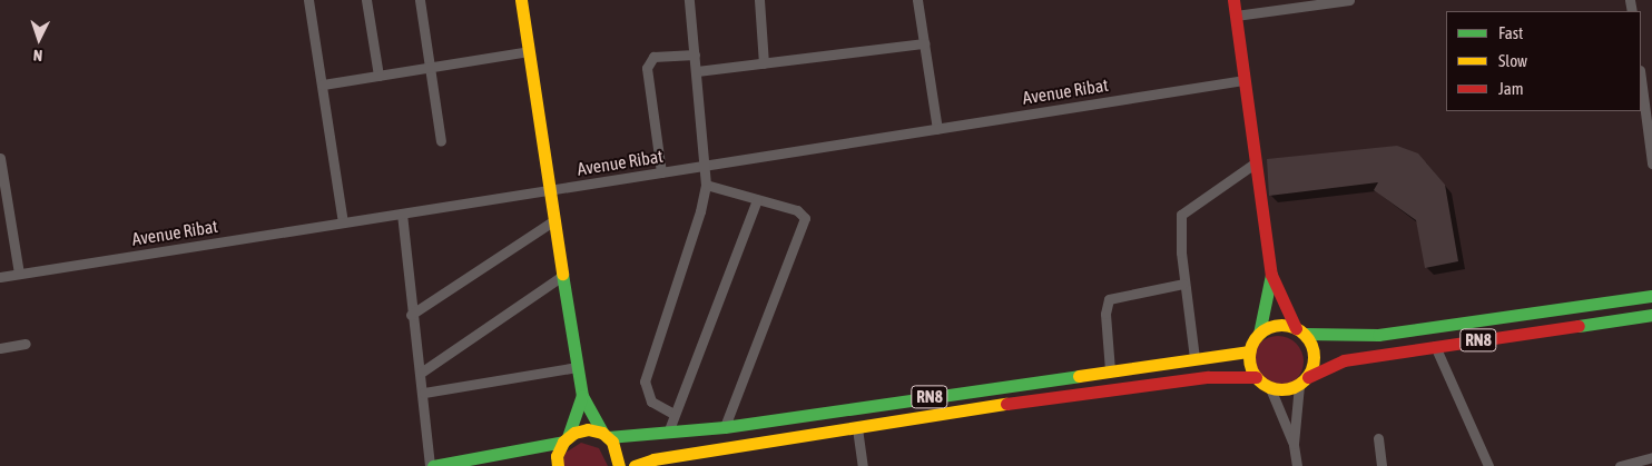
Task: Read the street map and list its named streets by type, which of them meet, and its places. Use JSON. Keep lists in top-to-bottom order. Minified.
{"streets":{"main road":["RN8"],"street":["Avenue Ribat"]},"legend":["Fast","Slow","Jam"],"north":"bottom"}
